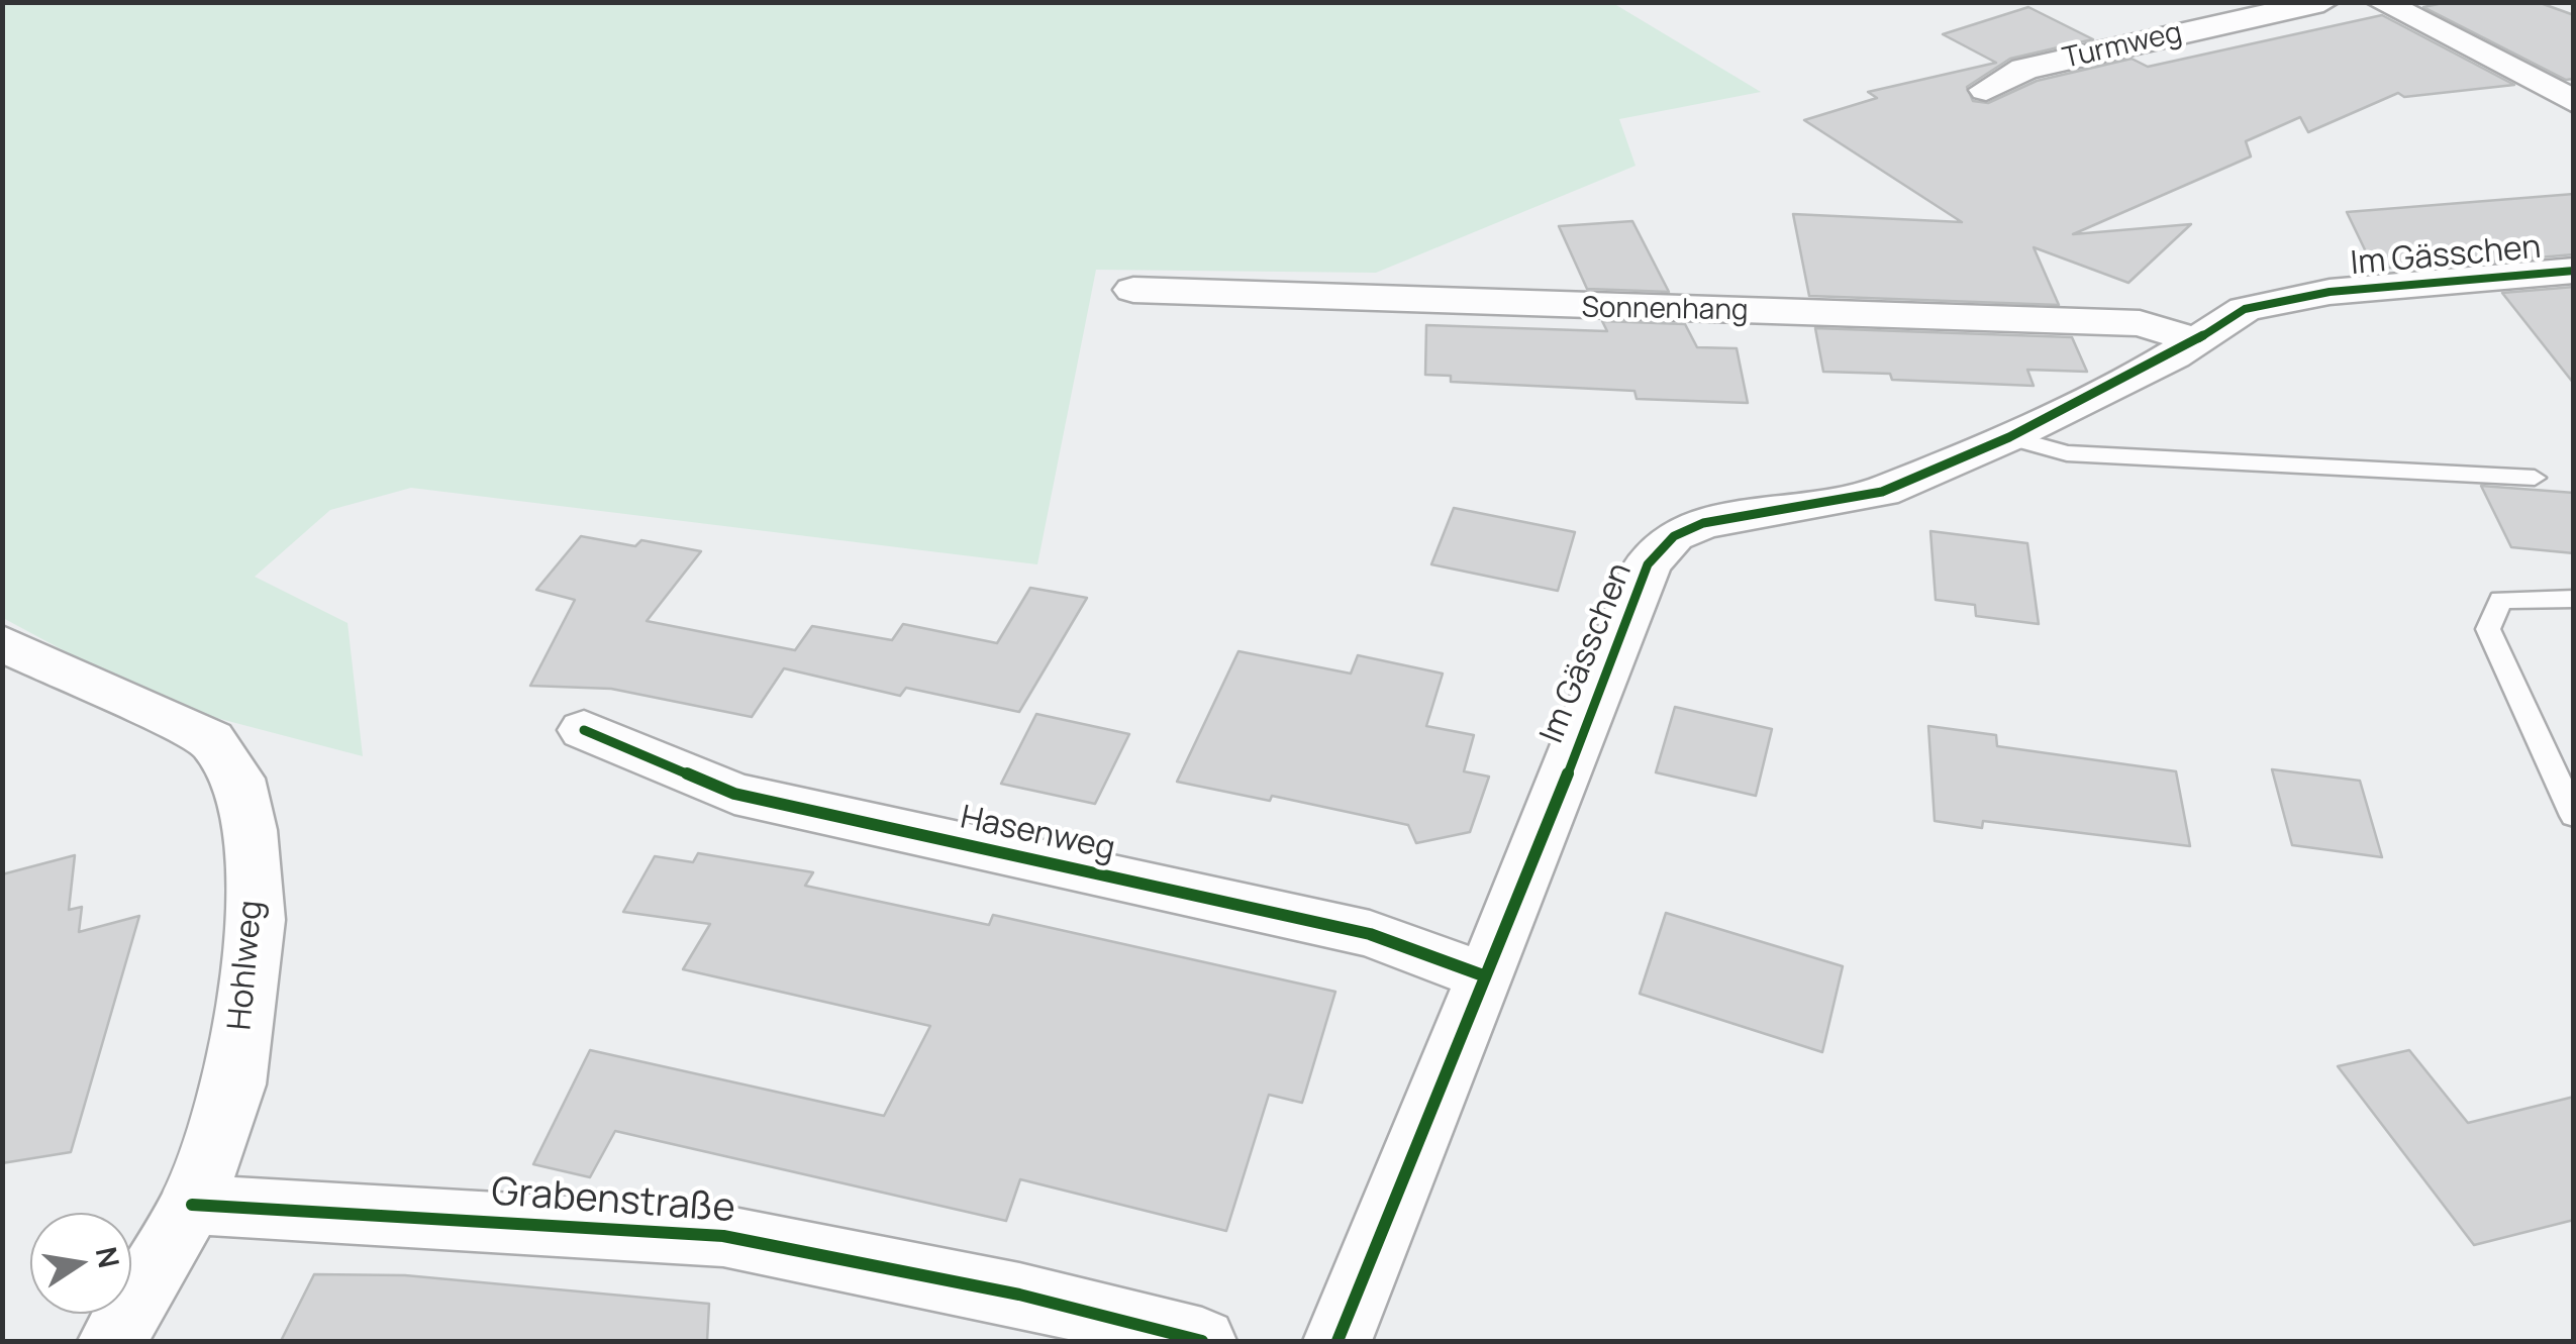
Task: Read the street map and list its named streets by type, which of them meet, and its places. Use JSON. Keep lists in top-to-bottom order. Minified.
{"streets":{"street":["Turmweg","Im Gässchen","Sonnenhang","Hasenweg","Hohlweg","Grabenstraße"]},"crossings":[["Im Gässchen","Sonnenhang"],["Im Gässchen","Hasenweg"],["Hohlweg","Grabenstraße"]],"north":"right"}
